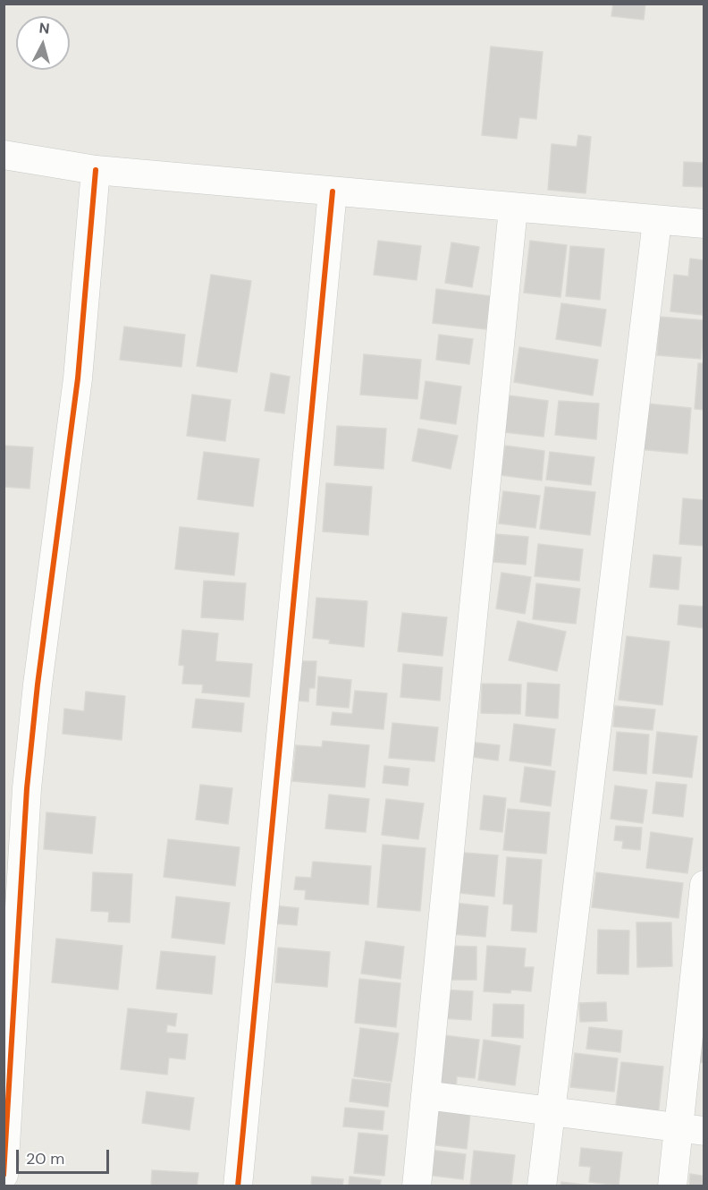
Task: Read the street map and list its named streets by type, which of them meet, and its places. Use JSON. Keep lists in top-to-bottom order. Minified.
{"scale_bar":"20 m","north":"top"}
